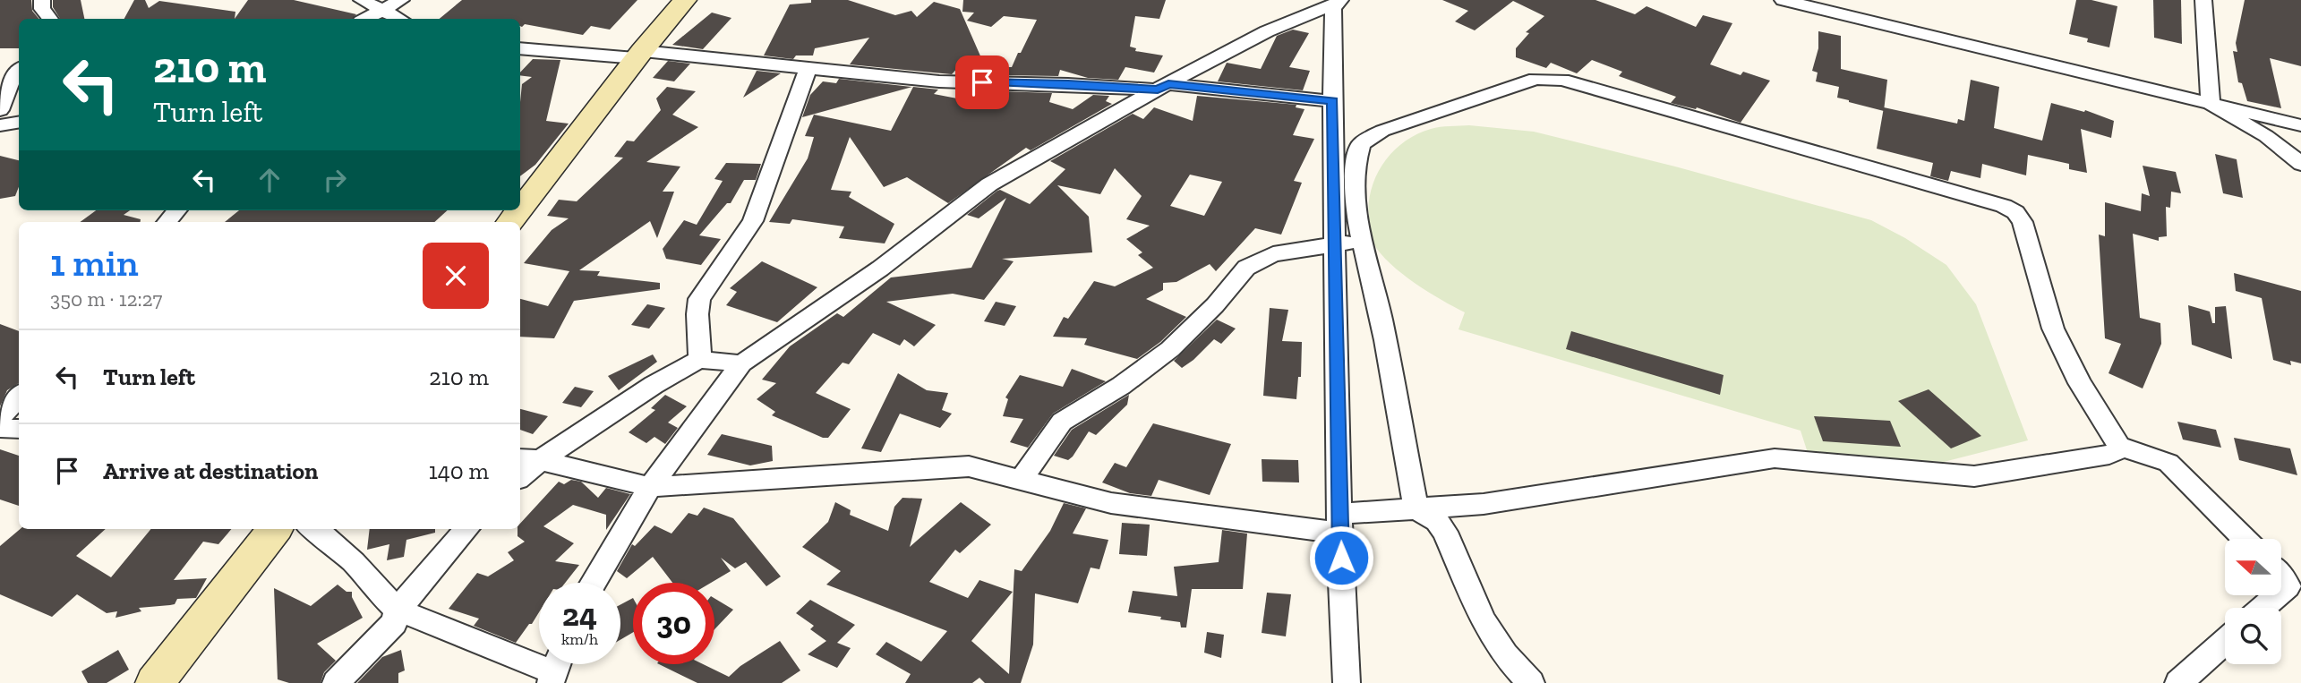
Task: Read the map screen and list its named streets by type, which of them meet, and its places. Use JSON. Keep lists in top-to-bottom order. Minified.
{"north":"left","page":{"turn":["210 m","Turn left"],"heading":["1 min","350 m · 12:27"],"list":[{"name":"Turn left","value":"210 m"},{"name":"Arrive at destination","value":"140 m"}],"speed":"24 km/h","limit":"30"}}
